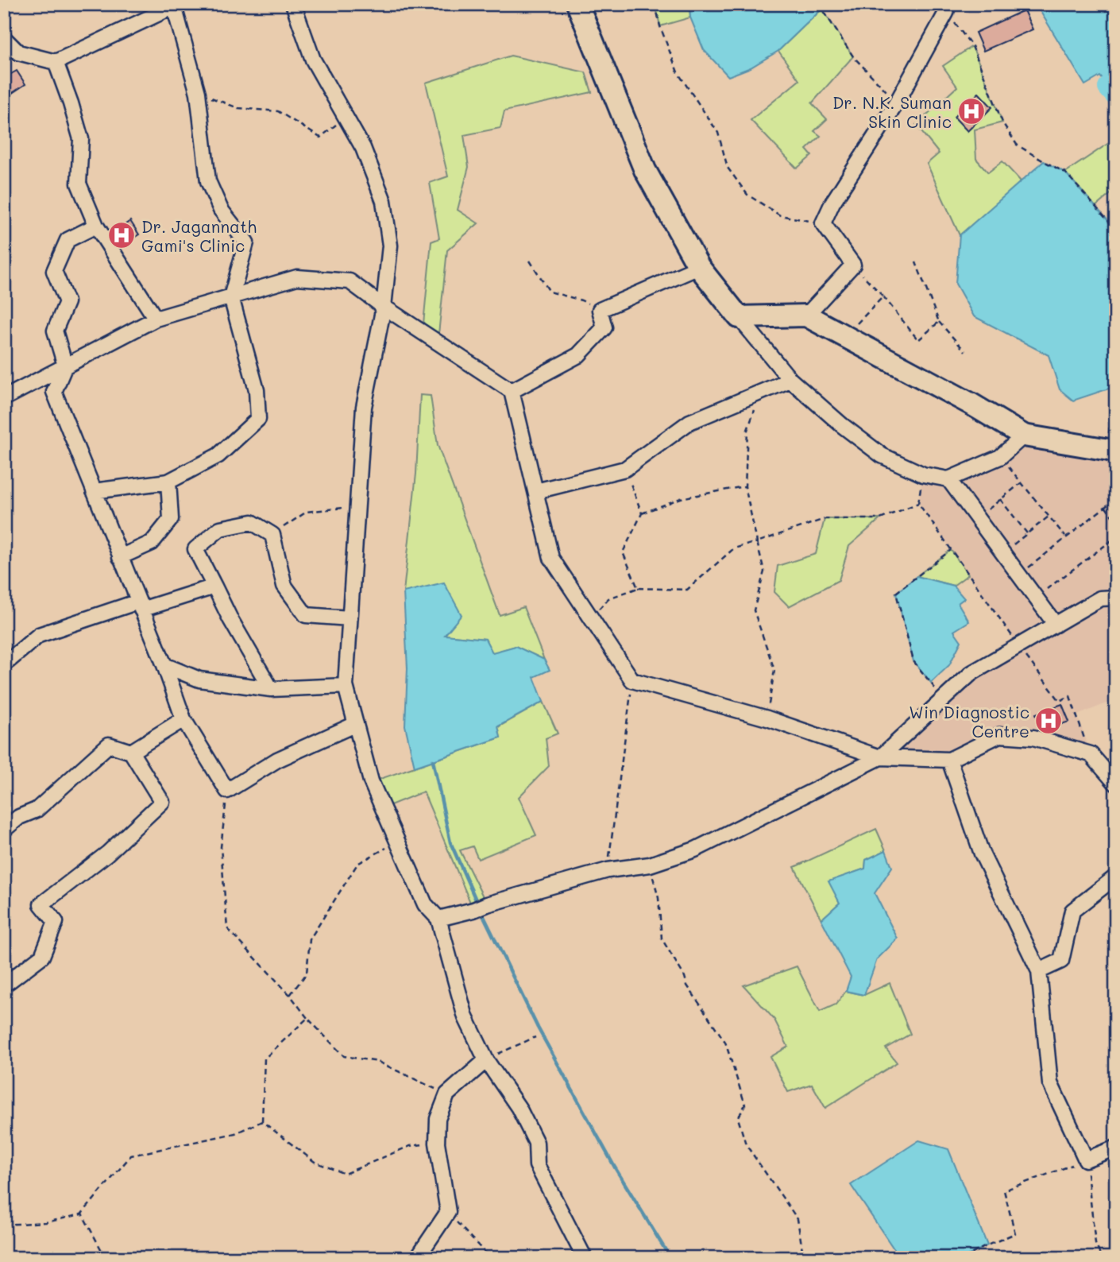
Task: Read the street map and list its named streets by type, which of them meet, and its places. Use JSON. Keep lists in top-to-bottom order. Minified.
{"places":{"hospital":["Dr. N.K. Suman Skin Clinic","Dr. Jagannath Gami's Clinic","Win Diagnostic Centre"]}}
